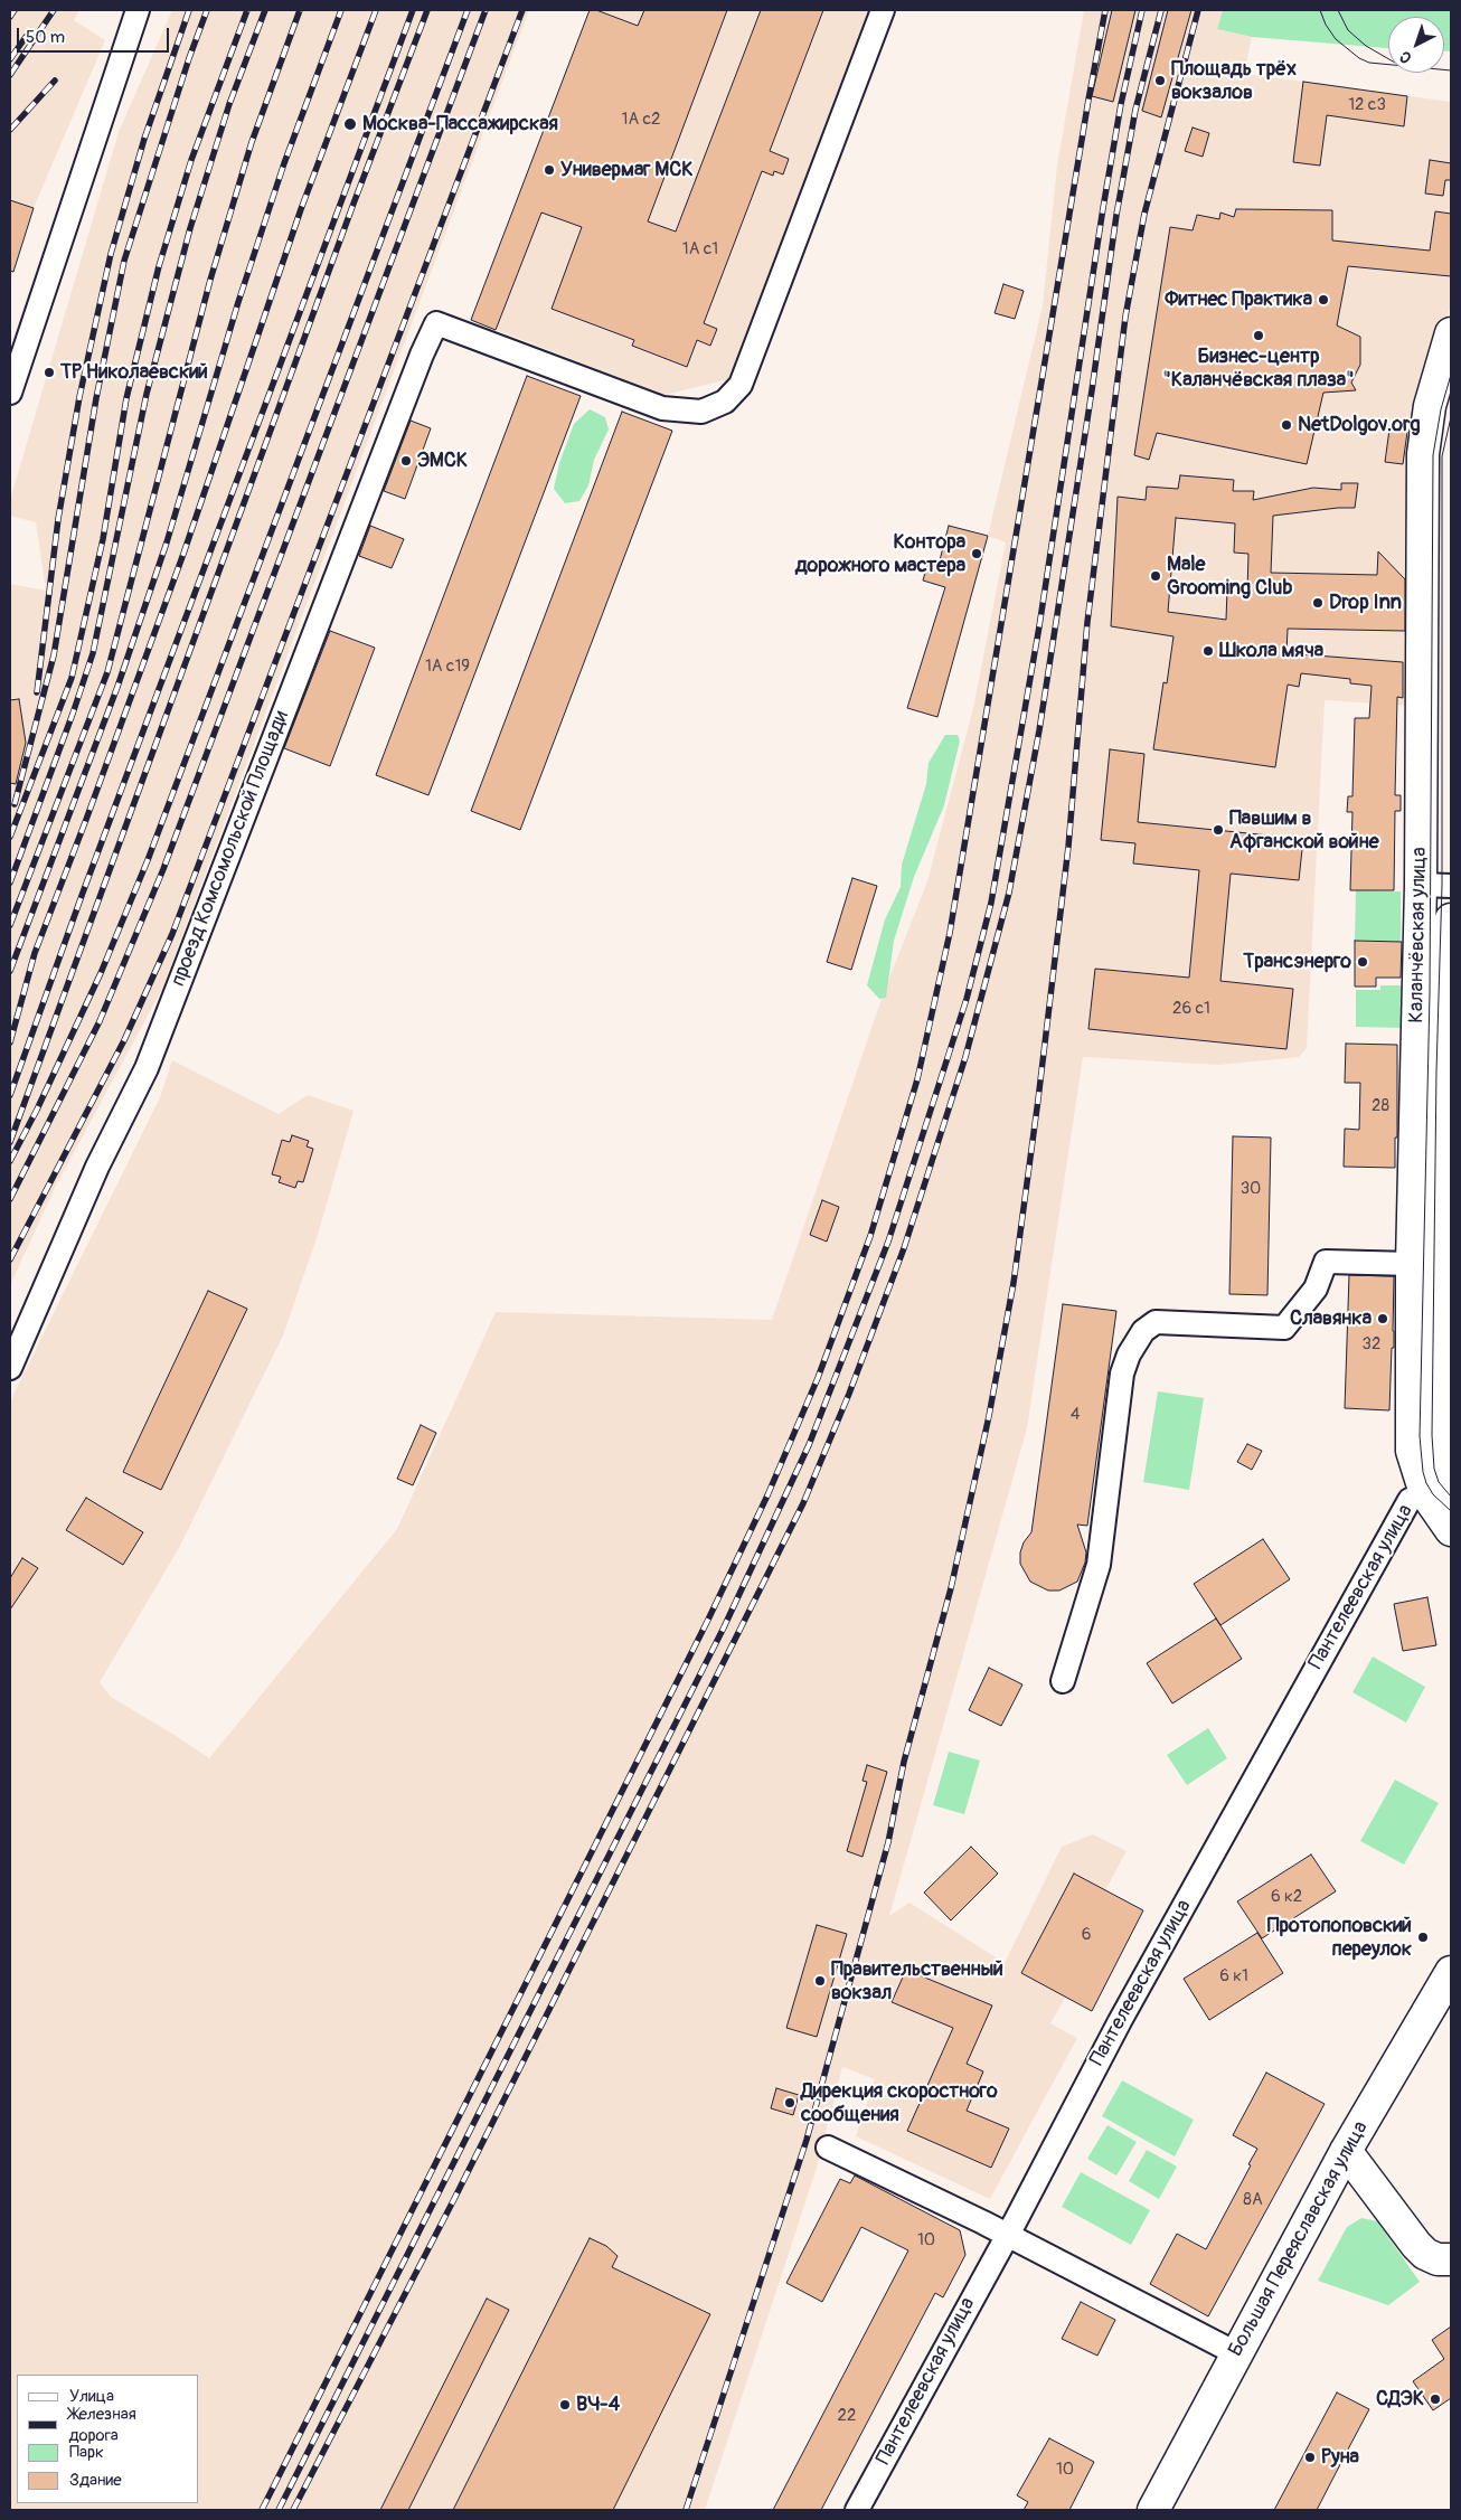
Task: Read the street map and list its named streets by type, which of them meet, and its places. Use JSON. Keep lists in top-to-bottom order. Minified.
{"streets":{"main road":["Каланчёвская улица","Большая Переяславская улица"],"street":["проезд Комсомольской Площади","Пантелеевская улица"]},"crossings":[["Каланчёвская улица","Пантелеевская улица"]],"places":["Площадь трёх вокзалов","Москва-Пассажирская","Универмаг МСК","Фитнес Практика","Бизнес-центр \"Каланчёвская плаза\"","ТР Николаевский","NetDolgov.org","ЭМСК","Контора дорожного мастера","Male Grooming Club","Drop Inn","Школа мяча","Павшим в Афганской войне","Трансэнерго","Славянка","Протопоповский переулок","Правительственный вокзал","Дирекция скоростного сообщения","СДЭК","ВЧ-4","Руна"],"house_numbers":["12 с3","1А с2","1А с1","1А с19","26 с1","28","30","32","4","6 к2","6","6 к1","8А","10","22","10"],"legend":["Улица","Железная дорога","Парк","Здание"],"scale_bar":"50 m","north":"bottom left"}
